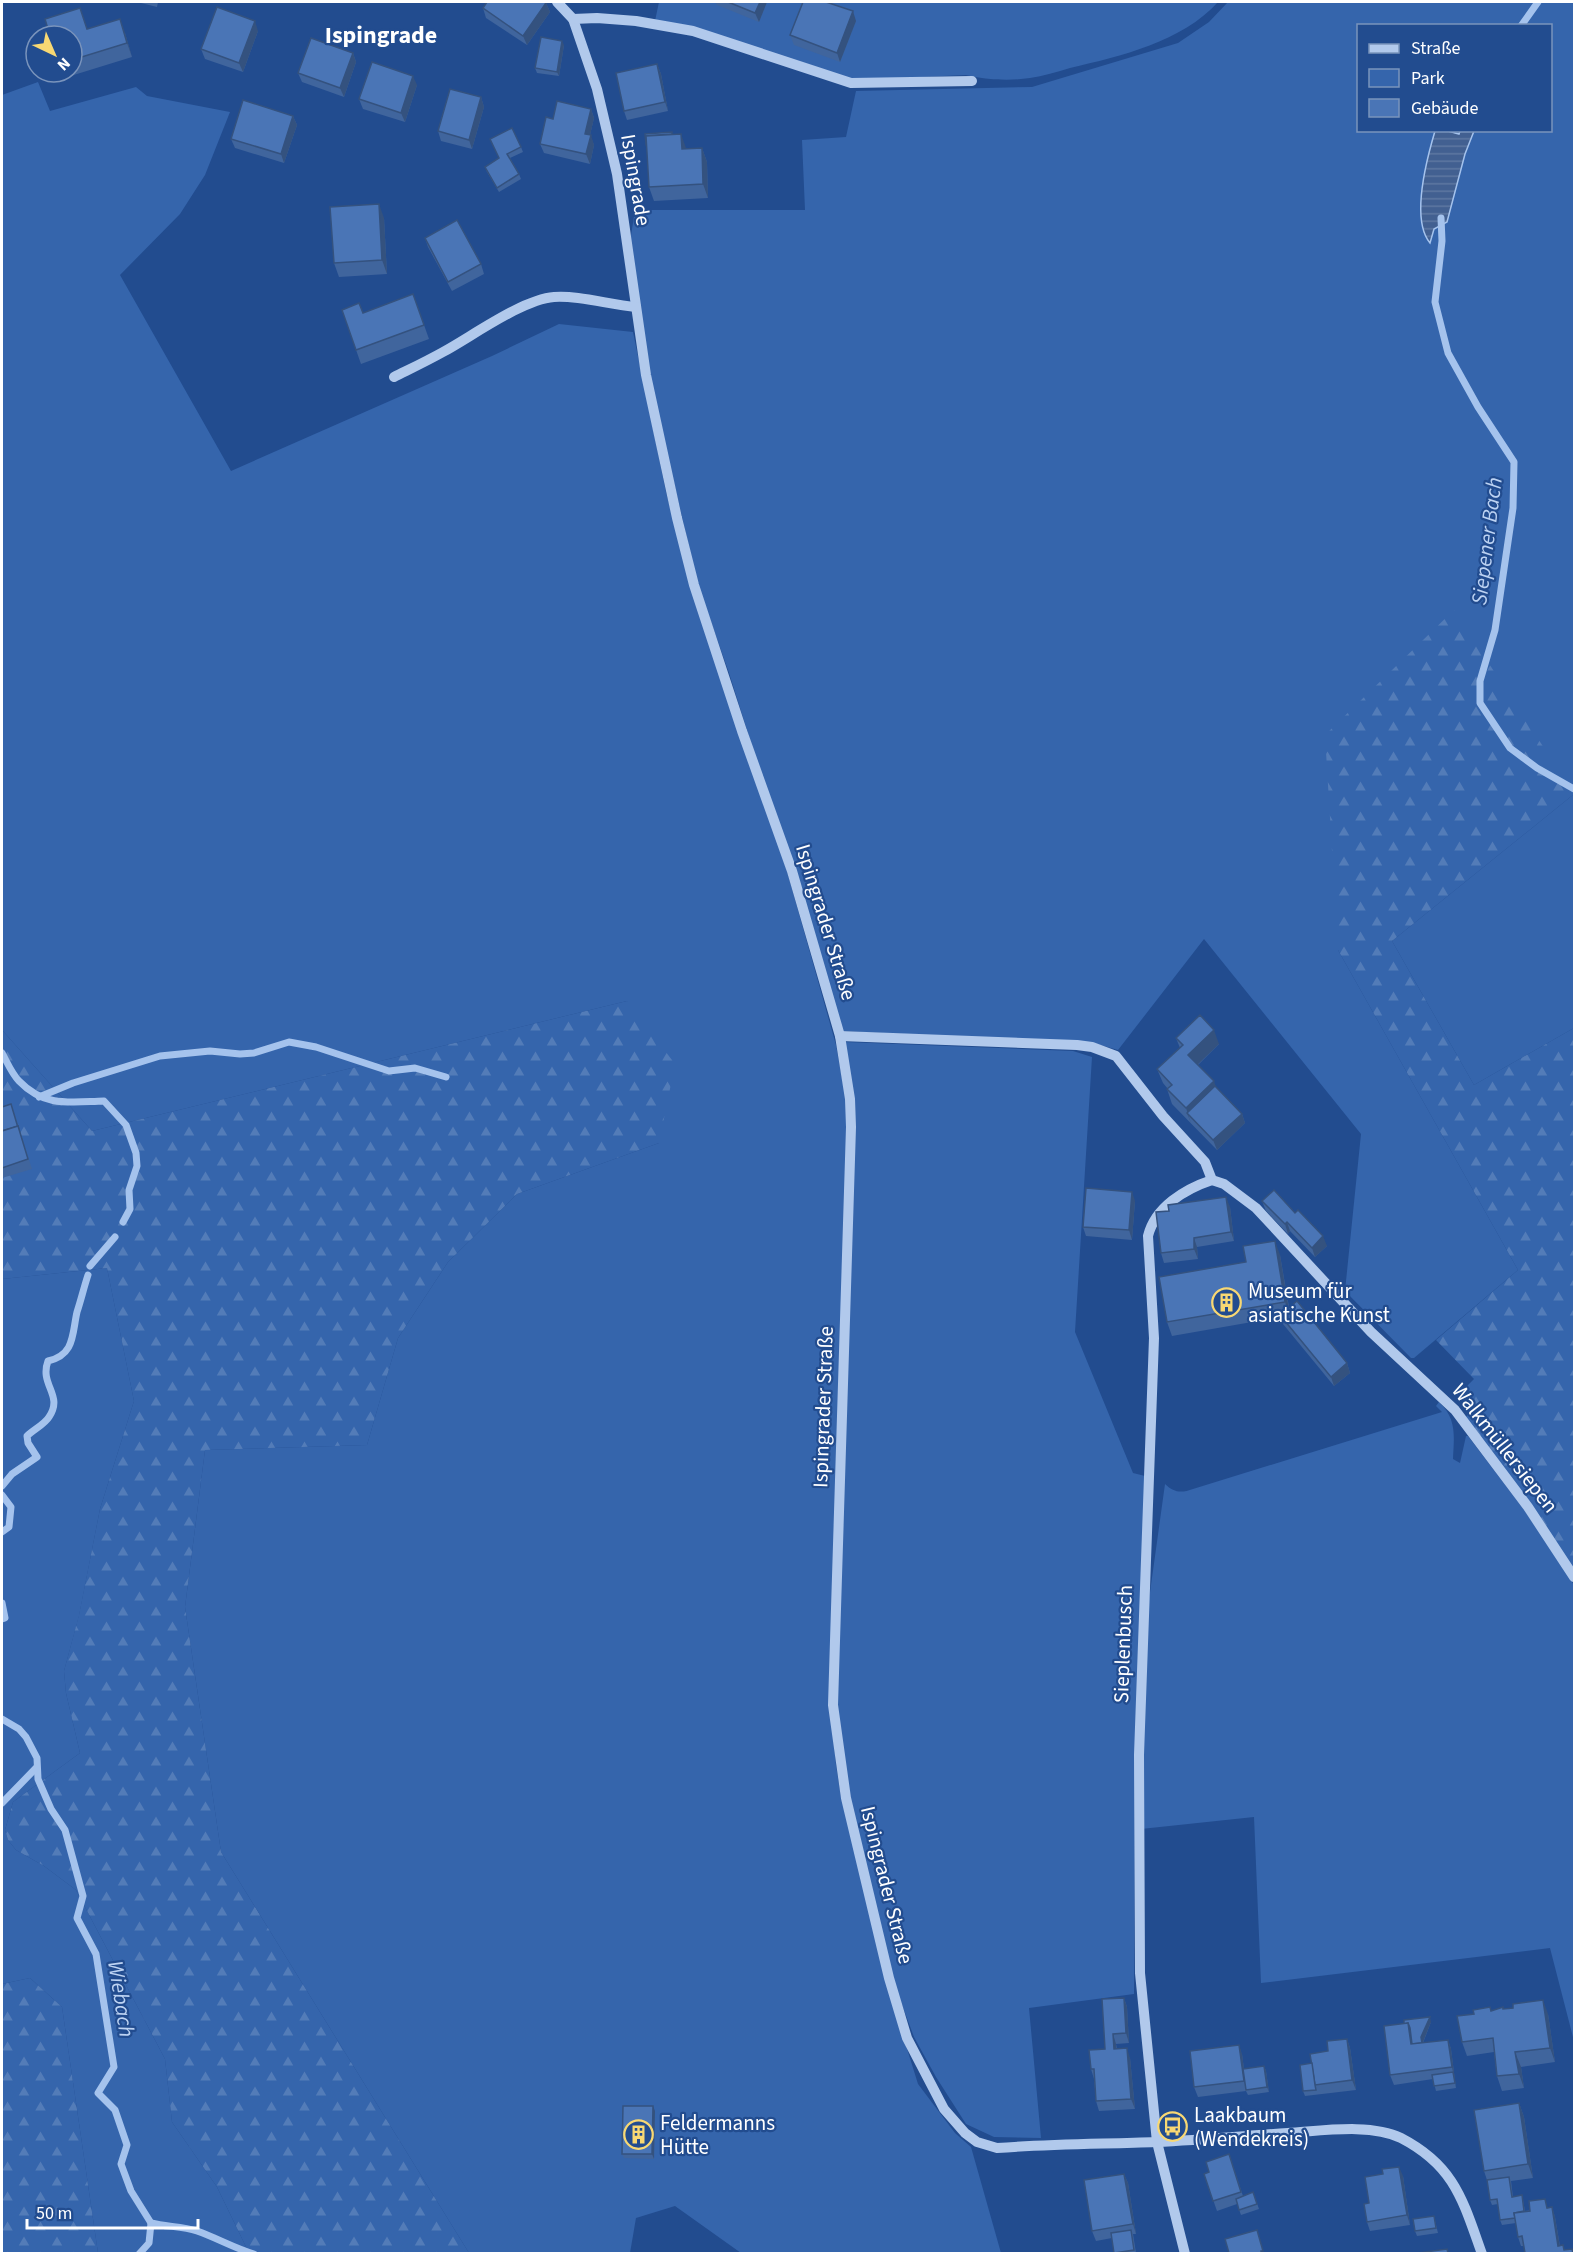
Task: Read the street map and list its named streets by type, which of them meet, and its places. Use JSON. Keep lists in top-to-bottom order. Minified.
{"streets":{"street":["Ispingrade","Ispingrader Straße","Walkmüllersiepen","Sieplenbusch"]},"crossings":[["Ispingrade","Ispingrader Straße"],["Ispingrader Straße","Sieplenbusch"],["Walkmüllersiepen","Sieplenbusch"]],"districts":["Ispingrade"],"water":["Siepener Bach","Wiebach"],"places":{"building":["Museum für asiatische Kunst","Feldermanns Hütte"],"bus stop":["Laakbaum (Wendekreis)"]},"legend":["Straße","Park","Gebäude"],"scale_bar":"50 m","north":"bottom right"}
